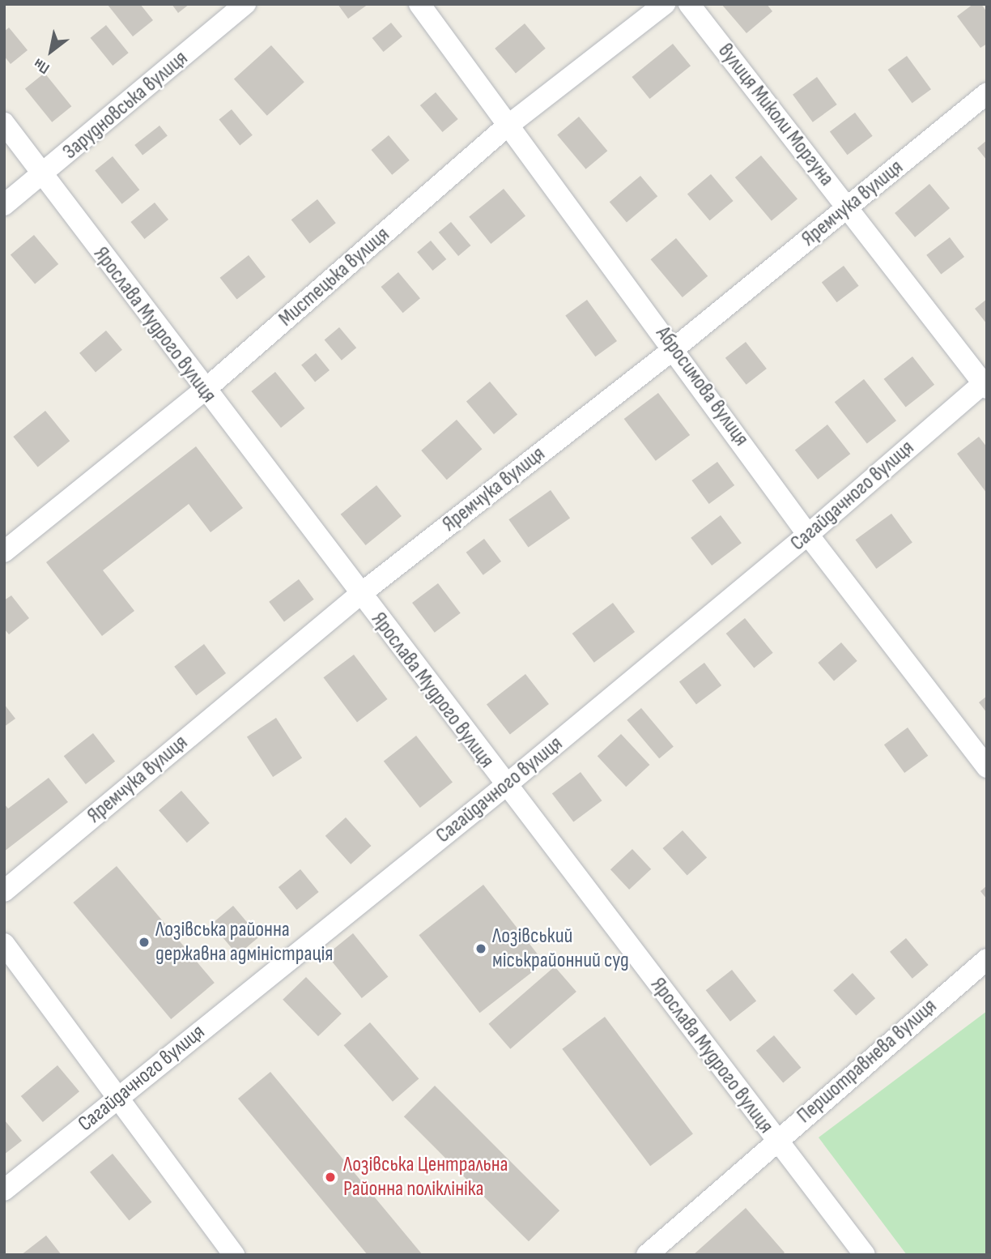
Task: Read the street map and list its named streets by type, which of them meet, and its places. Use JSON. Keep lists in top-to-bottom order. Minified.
{"streets":{"street":["Зарудновська вулиця","вулиця Миколи Моргуна","Яремчука вулиця","Мистецька вулиця","Ярослава Мудрого вулиця","Абросимова вулиця","Сагайдачного вулиця","Першотравнева вулиця"]},"crossings":[["Зарудновська вулиця","Ярослава Мудрого вулиця"],["вулиця Миколи Моргуна","Яремчука вулиця"],["вулиця Миколи Моргуна","Сагайдачного вулиця"],["Яремчука вулиця","Ярослава Мудрого вулиця"],["Яремчука вулиця","Абросимова вулиця"],["Мистецька вулиця","Ярослава Мудрого вулиця"],["Мистецька вулиця","Абросимова вулиця"],["Ярослава Мудрого вулиця","Сагайдачного вулиця"],["Ярослава Мудрого вулиця","Першотравнева вулиця"],["Абросимова вулиця","Сагайдачного вулиця"]],"places":["Лозівська районна державна адміністрація","Лозівський міськрайонний суд","Лозівська Центральна Районна поліклініка"],"north":"bottom left"}
